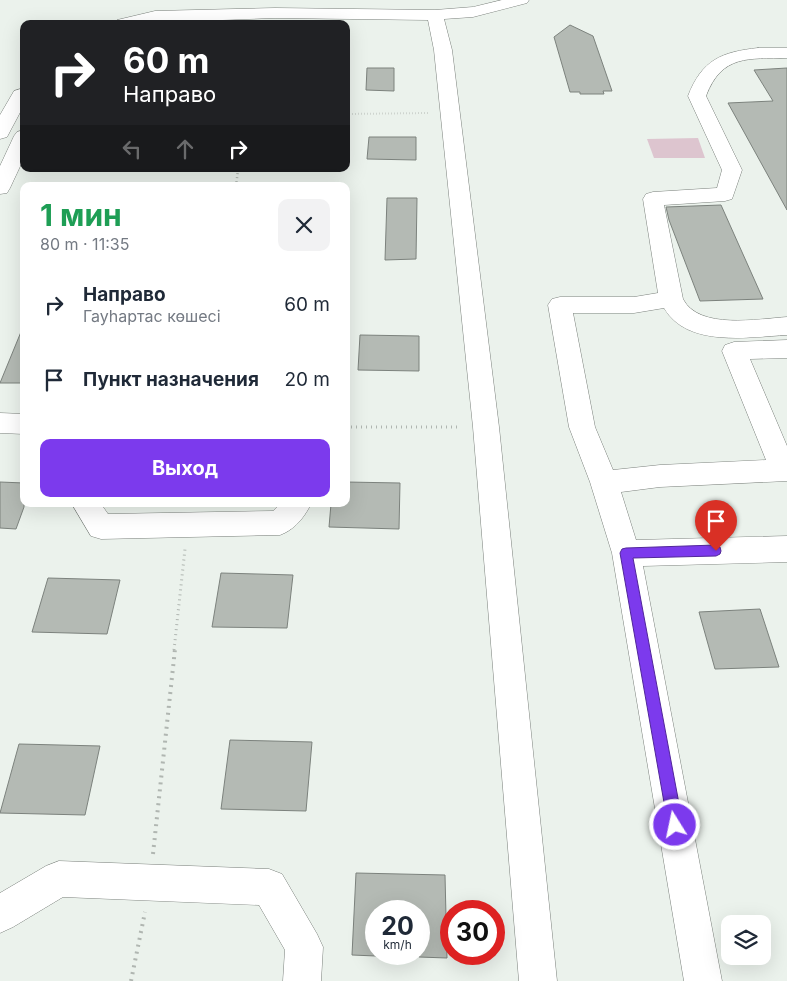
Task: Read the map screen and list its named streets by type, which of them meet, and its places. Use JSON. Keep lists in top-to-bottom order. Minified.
{"page":{"turn":["60 m","Направо"],"heading":["1 мин","80 m · 11:35"],"list":[{"name":"Направо","note":"Гауhартас көшесі","value":"60 m"},{"name":"Пункт назначения","value":"20 m"}],"buttons":"Выход","speed":"20 km/h","limit":"30"}}
